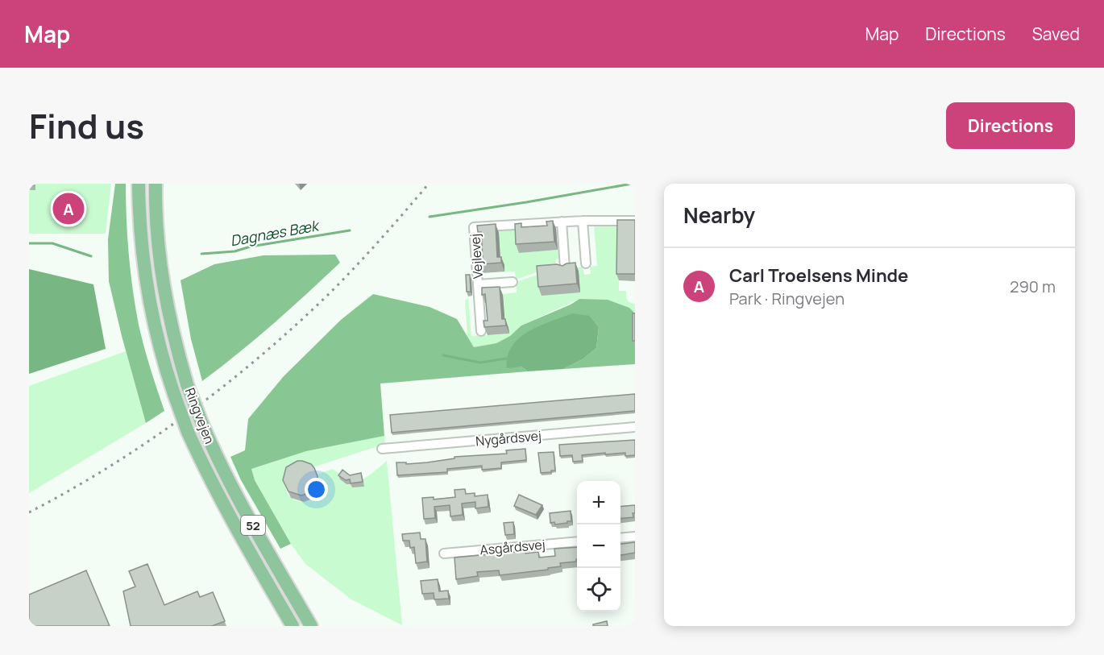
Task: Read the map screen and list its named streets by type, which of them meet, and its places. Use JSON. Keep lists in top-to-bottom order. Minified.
{"streets":{"main road":["Ringvejen","52"],"street":["Vejlevej","Nygårdsvej","Asgårdsvej"]},"water":["Dagnæs Bæk"],"page":{"header":"Map","nav":["Map","Directions","Saved"],"title":"Find us","buttons":"Directions","heading":"Nearby","pins":"A","list":[{"mark":"A","name":"Carl Troelsens Minde","note":"Park · Ringvejen","value":"290 m"}],"map_buttons":["+","−"]}}
